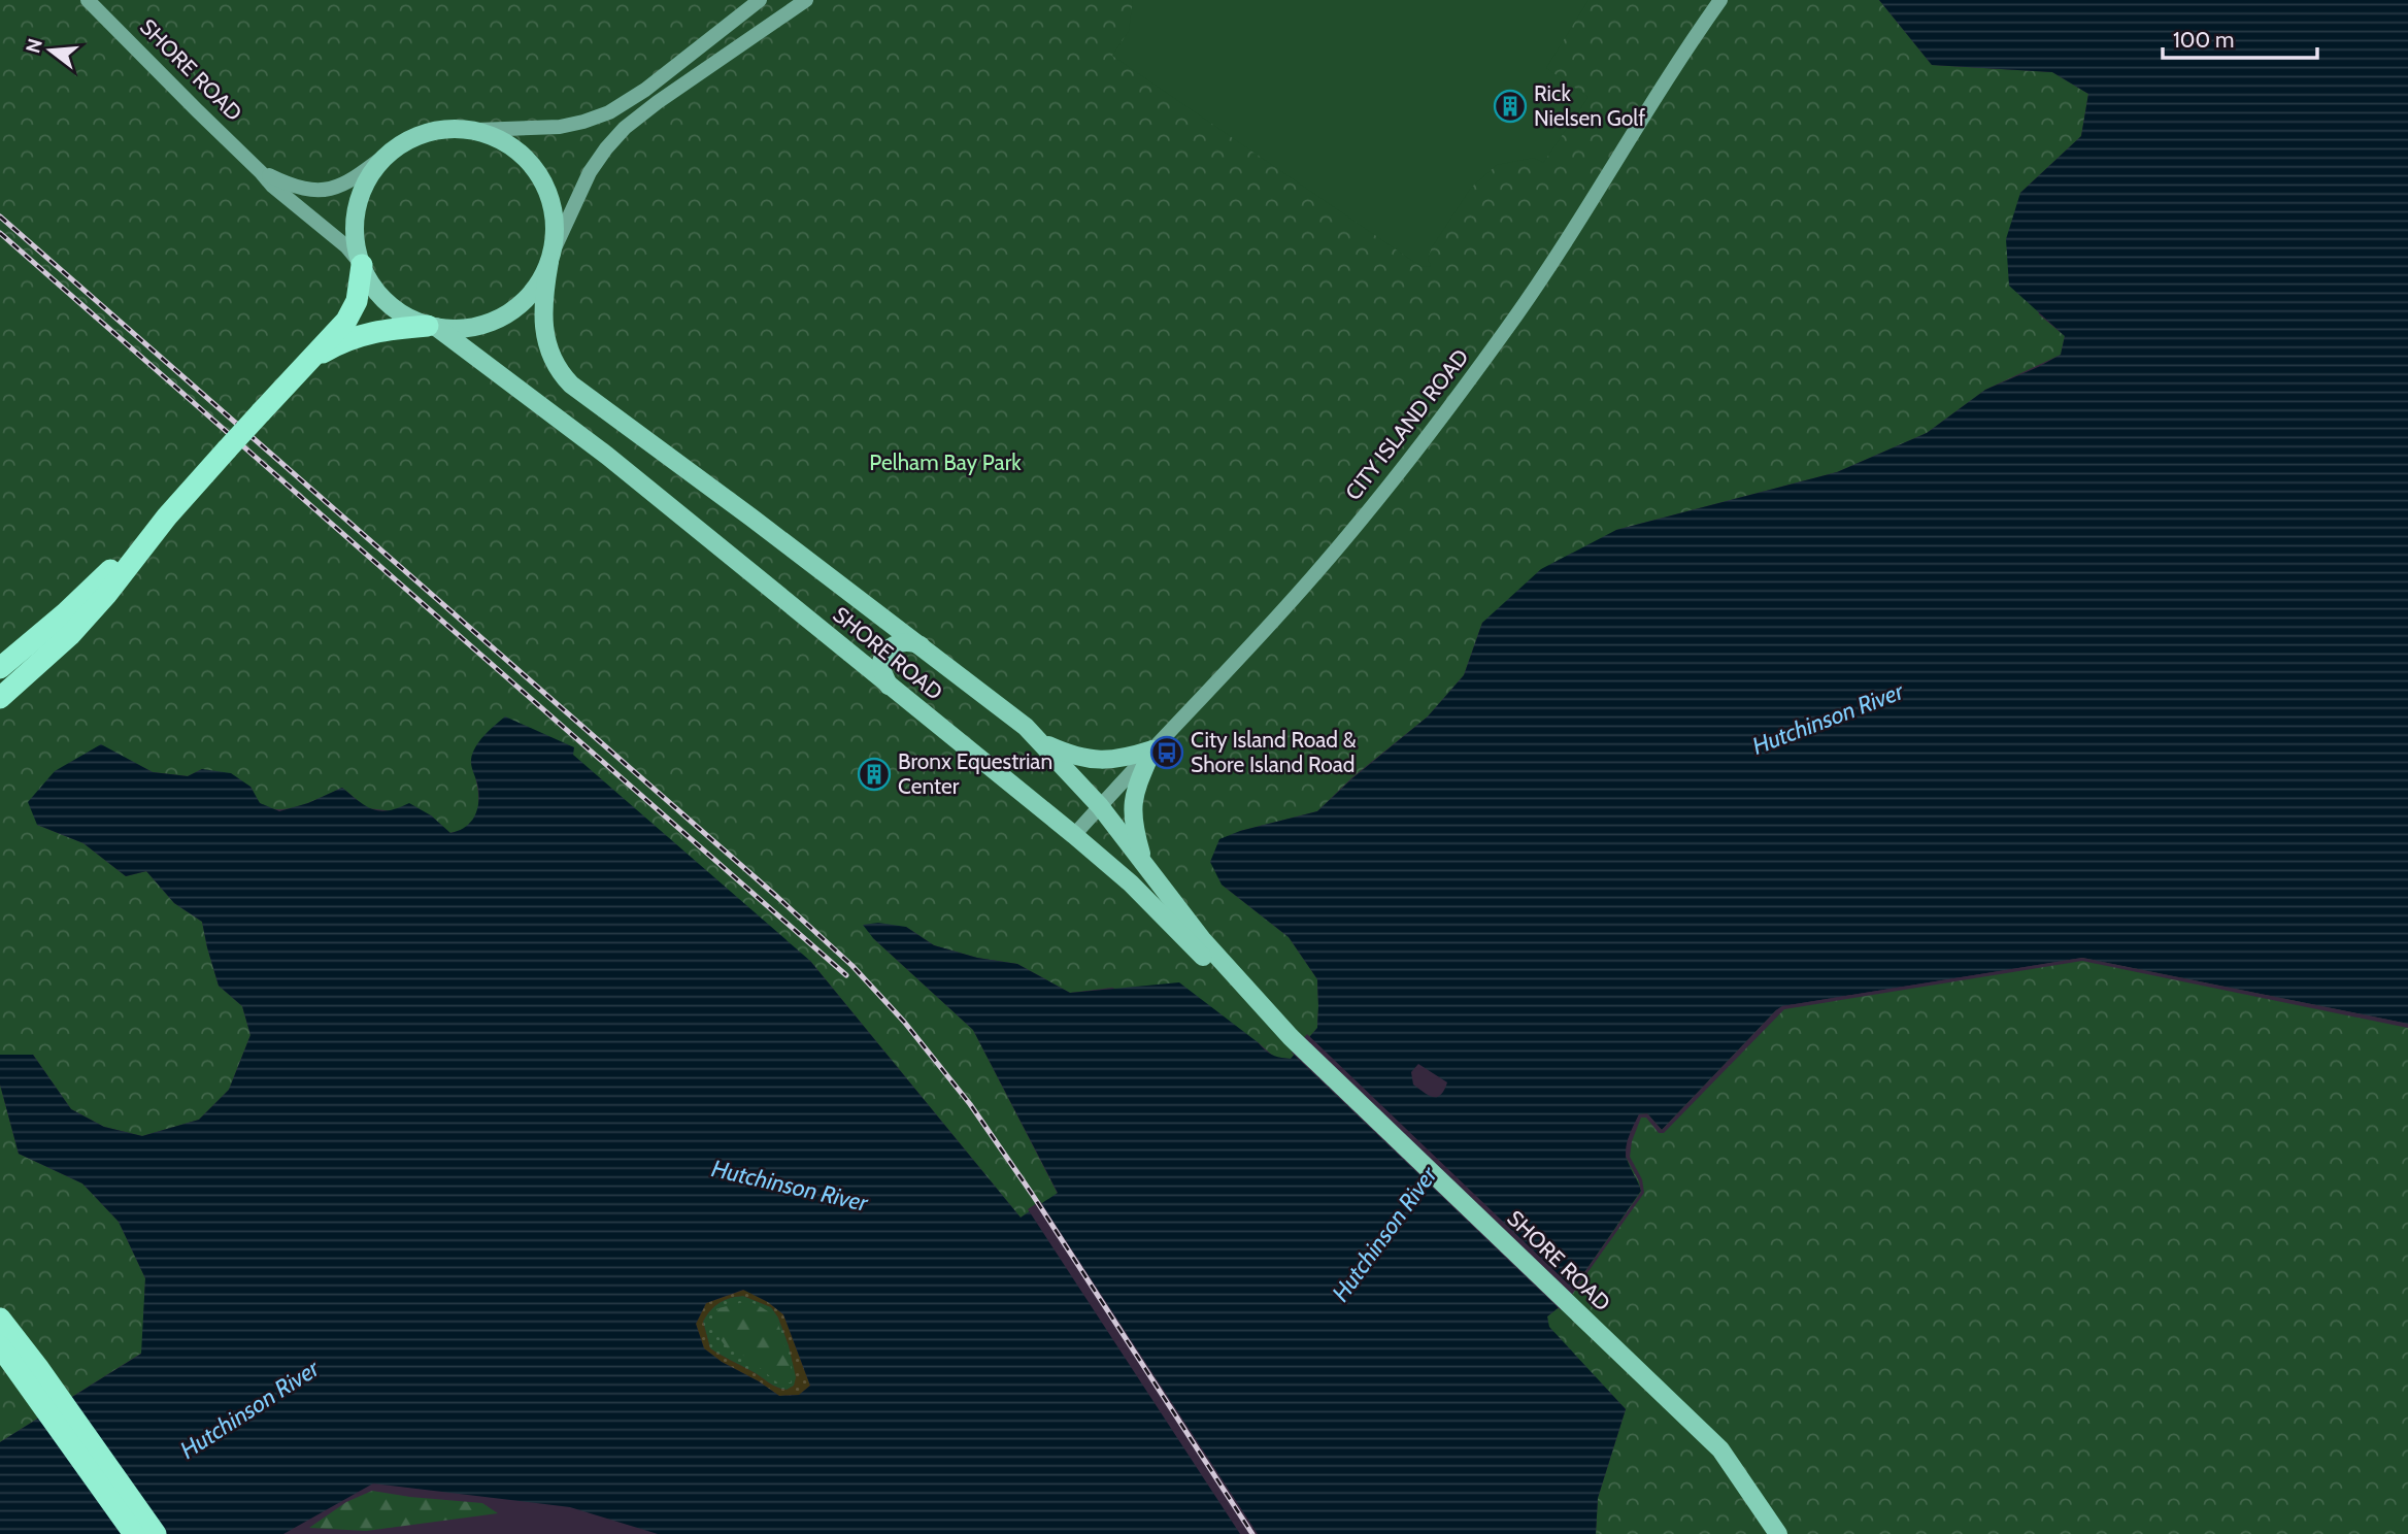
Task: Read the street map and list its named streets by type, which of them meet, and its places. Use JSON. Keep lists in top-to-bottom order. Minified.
{"streets":{"main road":["SHORE ROAD","CITY ISLAND ROAD"]},"crossings":[["SHORE ROAD","CITY ISLAND ROAD"]],"water":["Hutchinson River"],"parks":["Pelham Bay Park"],"places":{"building":["Rick Nielsen Golf","Bronx Equestrian Center"],"bus stop":["City Island Road & Shore Island Road"]},"scale_bar":"100 m","north":"left"}
